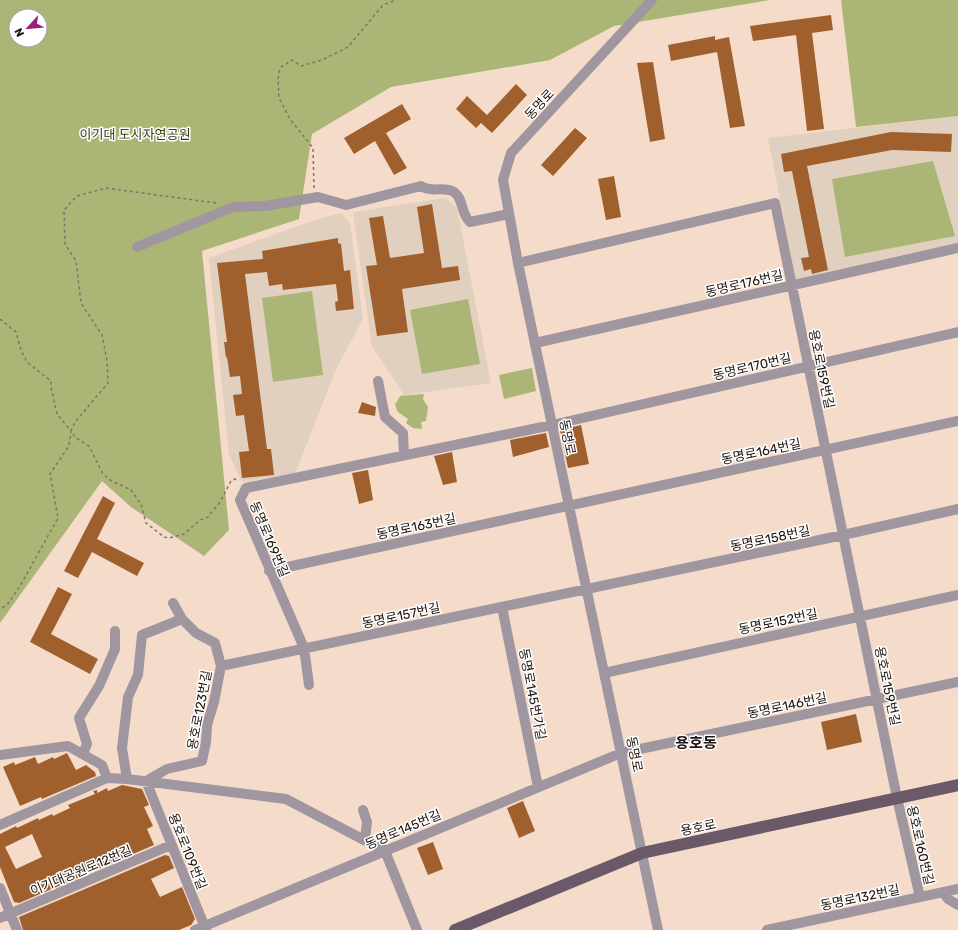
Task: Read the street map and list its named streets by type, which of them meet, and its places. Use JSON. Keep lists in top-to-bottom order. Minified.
{"streets":{"main road":["용호로"],"street":["동명로","동명로176번길","동명로170번길","용호로159번길","동명로164번길","동명로163번길","동명로158번길","동명로169번길","동명로157번길","동명로152번길","동명로145번가길","동명로146번길","용호로123번길","동명로145번길","용호로160번길","용호로109번길","이기대공원로12번길","동명로132번길"]},"crossings":[["동명로","동명로176번길"],["동명로","동명로170번길"],["동명로","용호로159번길"],["동명로","동명로164번길"],["동명로","동명로163번길"],["동명로","동명로158번길"],["동명로","동명로169번길"],["동명로","동명로157번길"],["동명로","동명로152번길"],["동명로","동명로146번길"],["동명로","용호로"],["동명로","동명로145번길"],["동명로176번길","용호로159번길"],["동명로170번길","용호로159번길"],["동명로170번길","동명로169번길"],["용호로159번길","동명로164번길"],["용호로159번길","동명로158번길"],["용호로159번길","동명로152번길"],["용호로159번길","동명로146번길"],["용호로159번길","용호로"],["용호로159번길","용호로160번길"],["동명로164번길","동명로163번길"],["동명로163번길","동명로169번길"],["동명로158번길","동명로157번길"],["동명로169번길","동명로157번길"],["동명로157번길","동명로145번가길"],["동명로157번길","용호로123번길"],["동명로145번가길","동명로145번길"],["동명로146번길","동명로145번길"],["용호로123번길","용호로109번길"],["용호로","용호로160번길"],["동명로145번길","용호로109번길"],["용호로160번길","동명로132번길"],["용호로109번길","이기대공원로12번길"]],"districts":["용호동"],"parks":["이기대 도시자연공원"],"north":"bottom left"}
